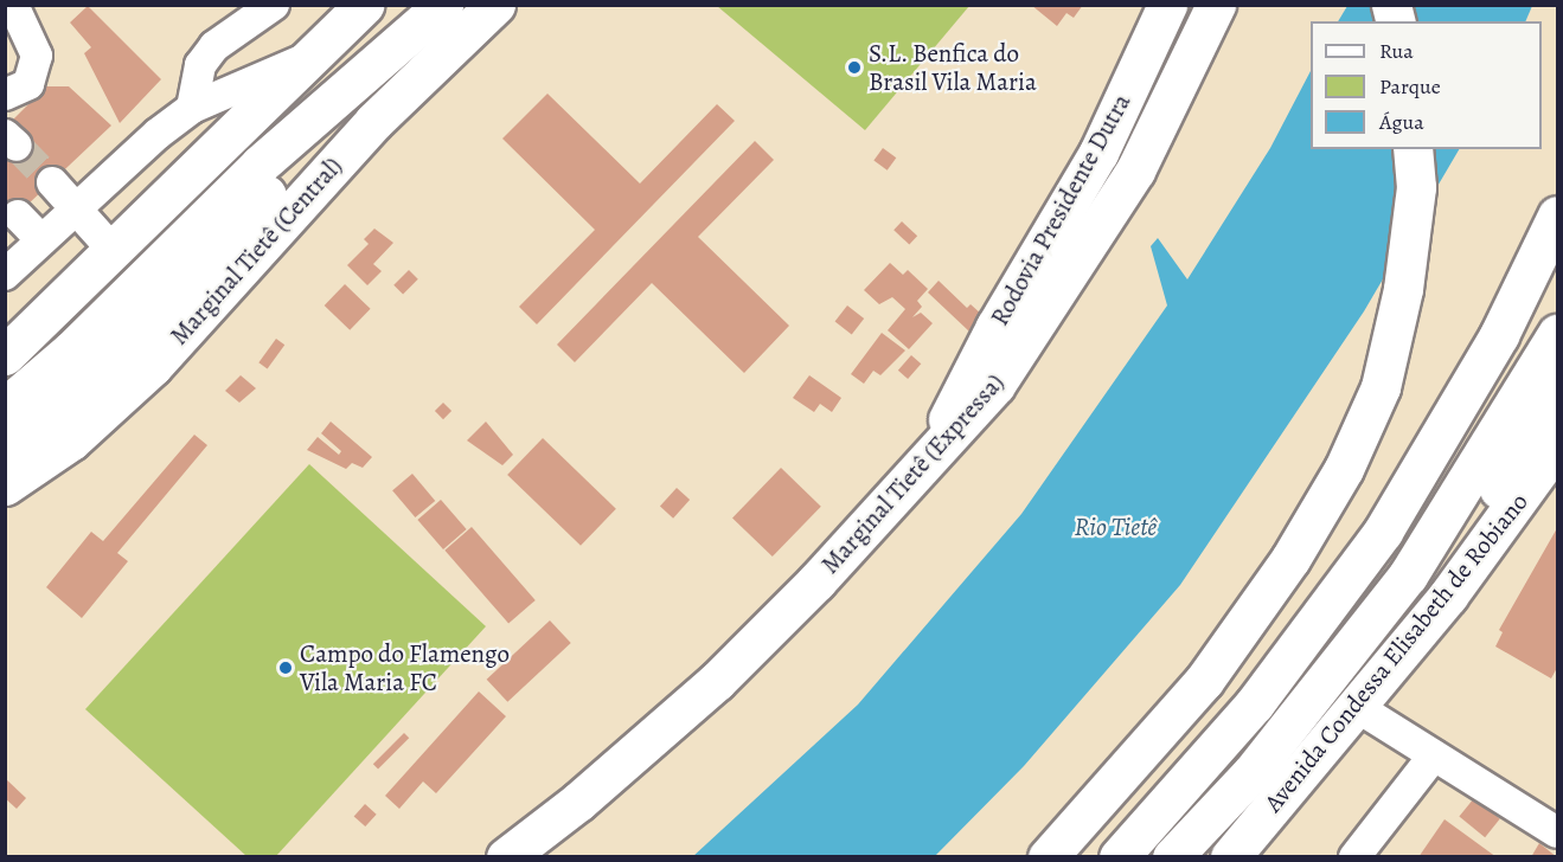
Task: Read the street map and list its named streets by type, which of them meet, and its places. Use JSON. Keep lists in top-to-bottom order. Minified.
{"streets":{"highway":["Rodovia Presidente Dutra","Marginal Tietê (Central)","Marginal Tietê (Expressa)","Avenida Condessa Elisabeth de Robiano"]},"crossings":[["Rodovia Presidente Dutra","Marginal Tietê (Expressa)"]],"water":["Rio Tietê"],"places":["S.L. Benfica do Brasil Vila Maria","Campo do Flamengo Vila Maria FC"],"legend":["Rua","Parque","Água"]}
